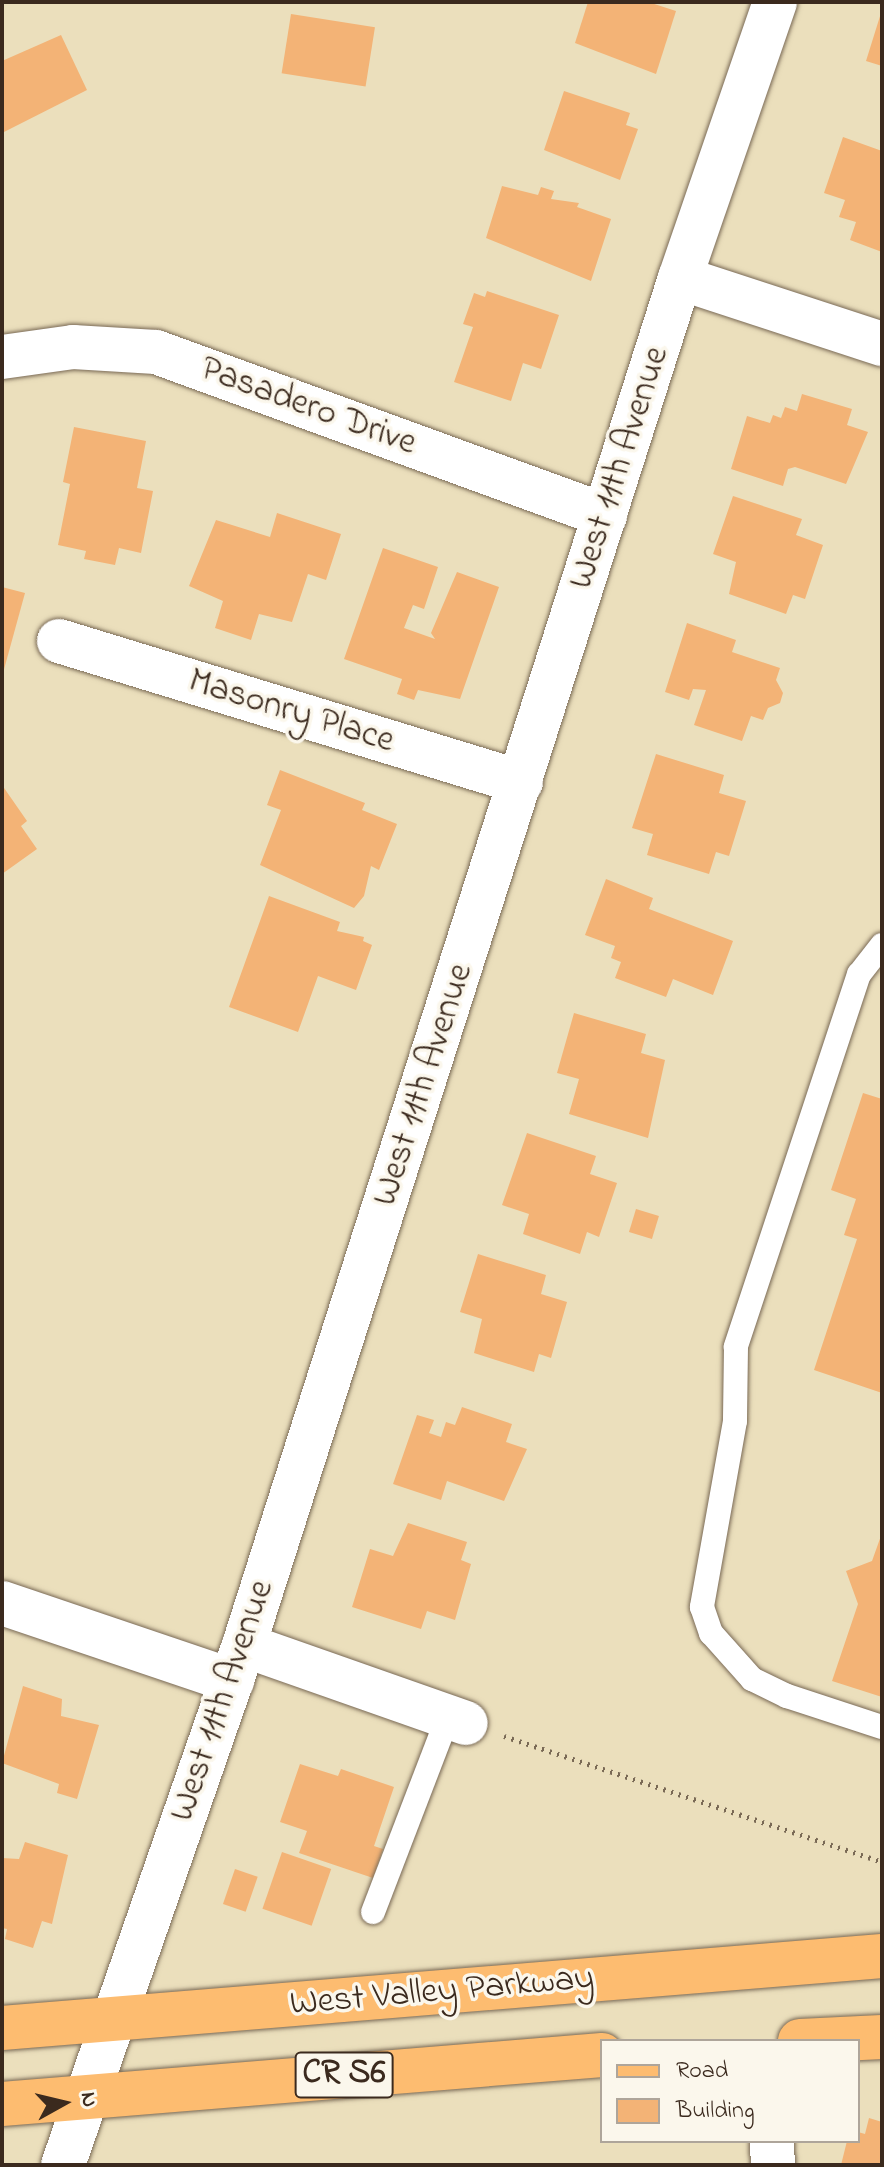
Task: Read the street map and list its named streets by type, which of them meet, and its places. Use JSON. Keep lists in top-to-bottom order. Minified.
{"streets":{"main road":["West Valley Parkway","CR S6"],"street":["Pasadero Drive","West 11th Avenue","Masonry Place"]},"crossings":[["Pasadero Drive","West 11th Avenue"],["West 11th Avenue","Masonry Place"],["West 11th Avenue","West Valley Parkway"]],"legend":["Road","Building"],"north":"right"}
